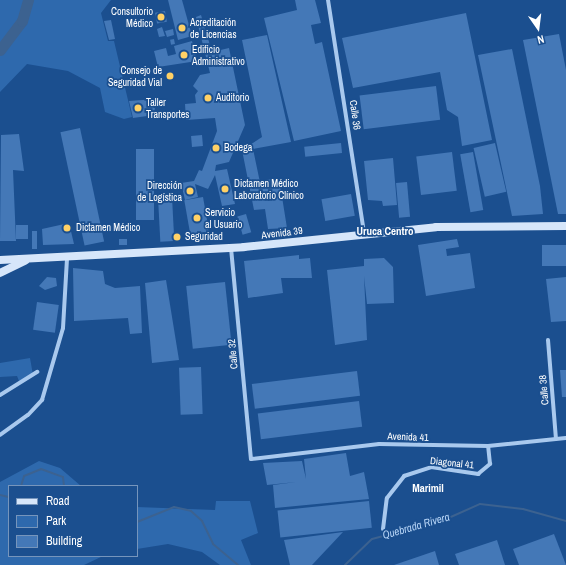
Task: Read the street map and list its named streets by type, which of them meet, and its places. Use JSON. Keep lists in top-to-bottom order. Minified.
{"streets":{"main road":["Avenida 39"],"street":["Calle 36","Calle 32","Calle 38","Avenida 41","Diagonal 41"]},"crossings":[["Calle 36","Avenida 39"],["Avenida 39","Calle 32"],["Calle 32","Avenida 41"],["Calle 38","Avenida 41"],["Avenida 41","Diagonal 41"]],"districts":["Uruca Centro","Marimil"],"water":["Quebrada Rivera"],"places":["Consultorio Médico","Acreditación de Licencias","Edificio Administrativo","Consejo de Seguridad Vial","Auditorio","Taller Transportes","Bodega","Dictamen Médico Laboratorio Clínico","Dirección de Logística","Servicio al Usuario","Dictamen Médico","Seguridad"],"legend":["Road","Park","Building"],"north":"bottom"}
